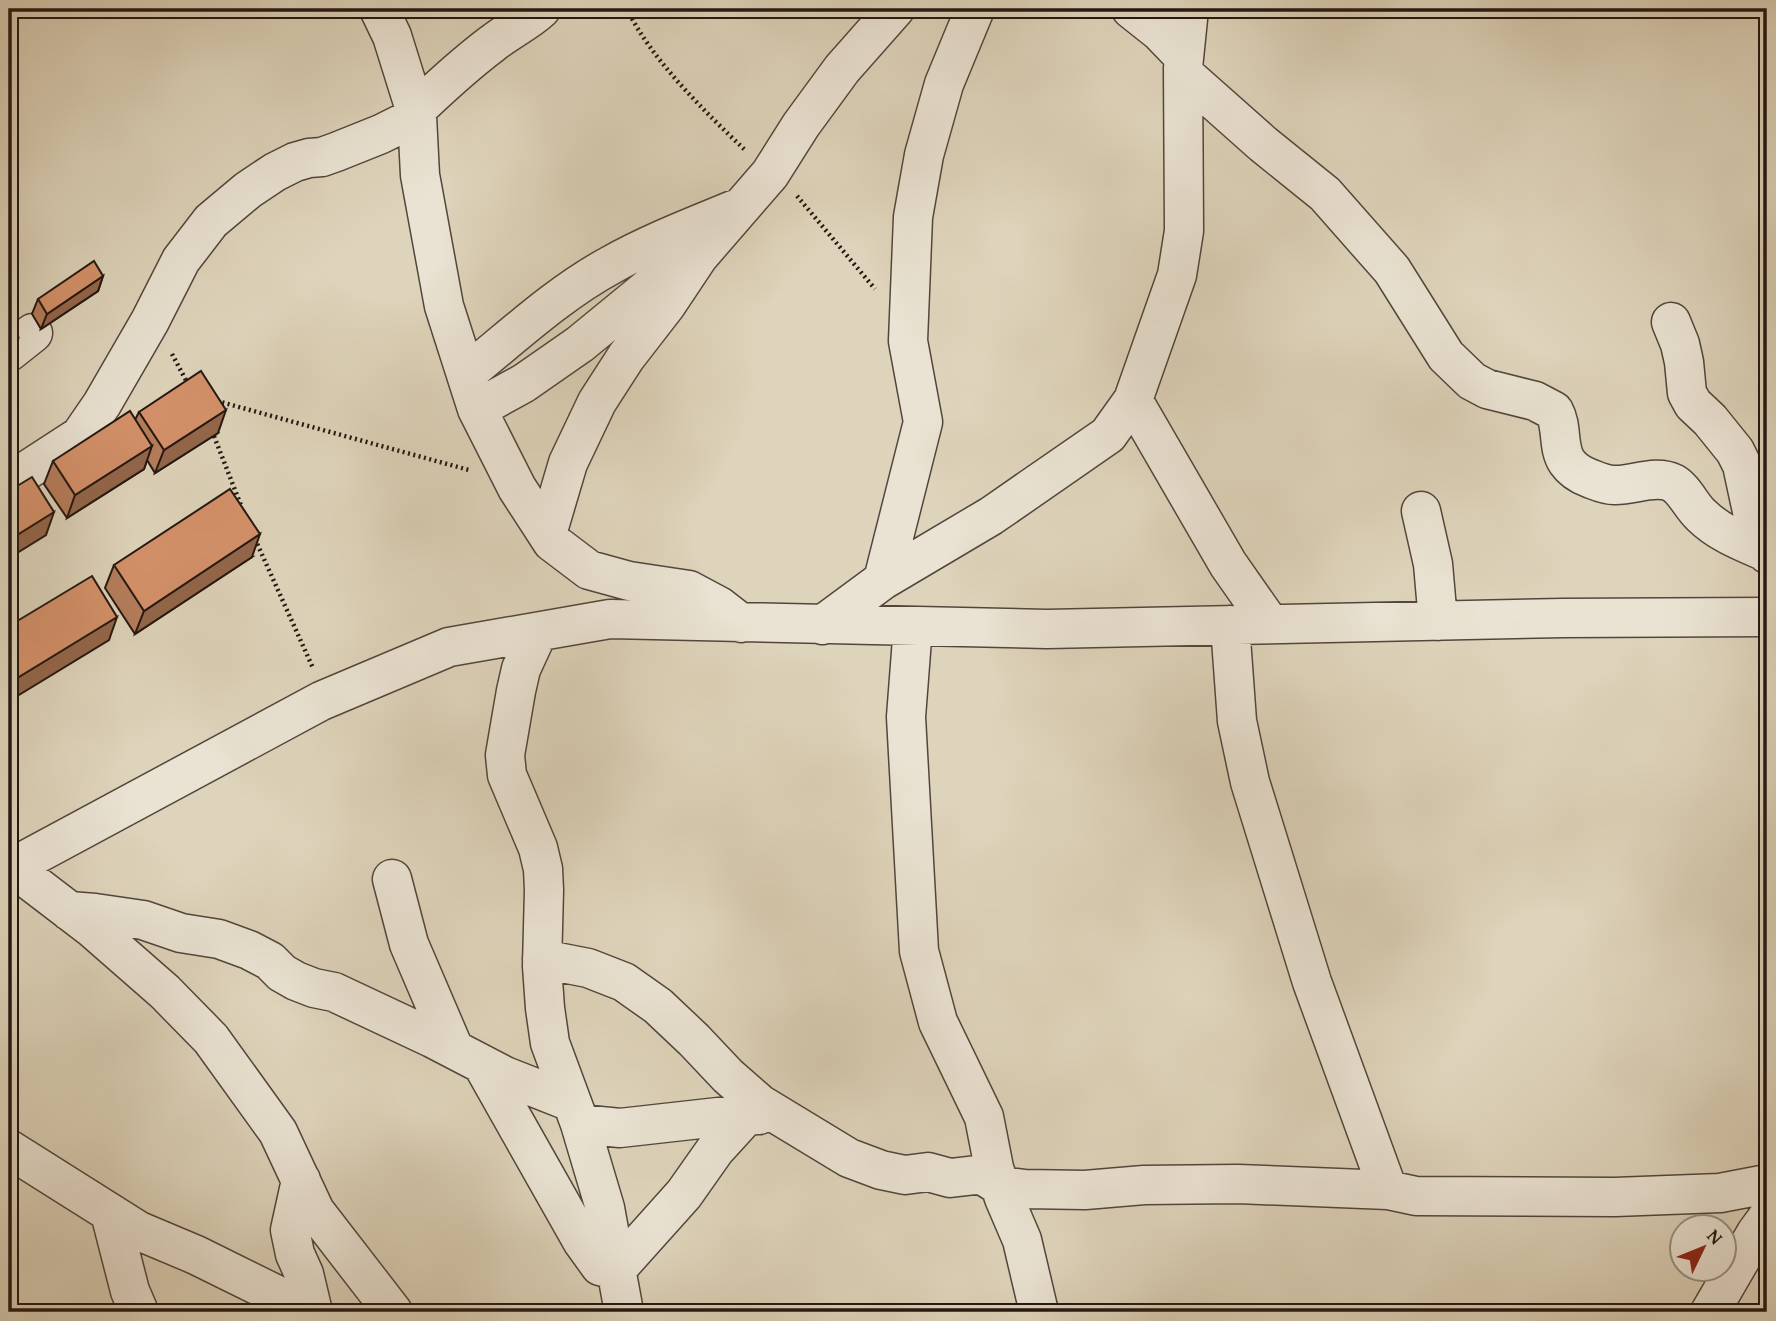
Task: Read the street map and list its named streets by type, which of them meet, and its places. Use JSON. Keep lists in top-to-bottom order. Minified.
{"north":"top right"}
